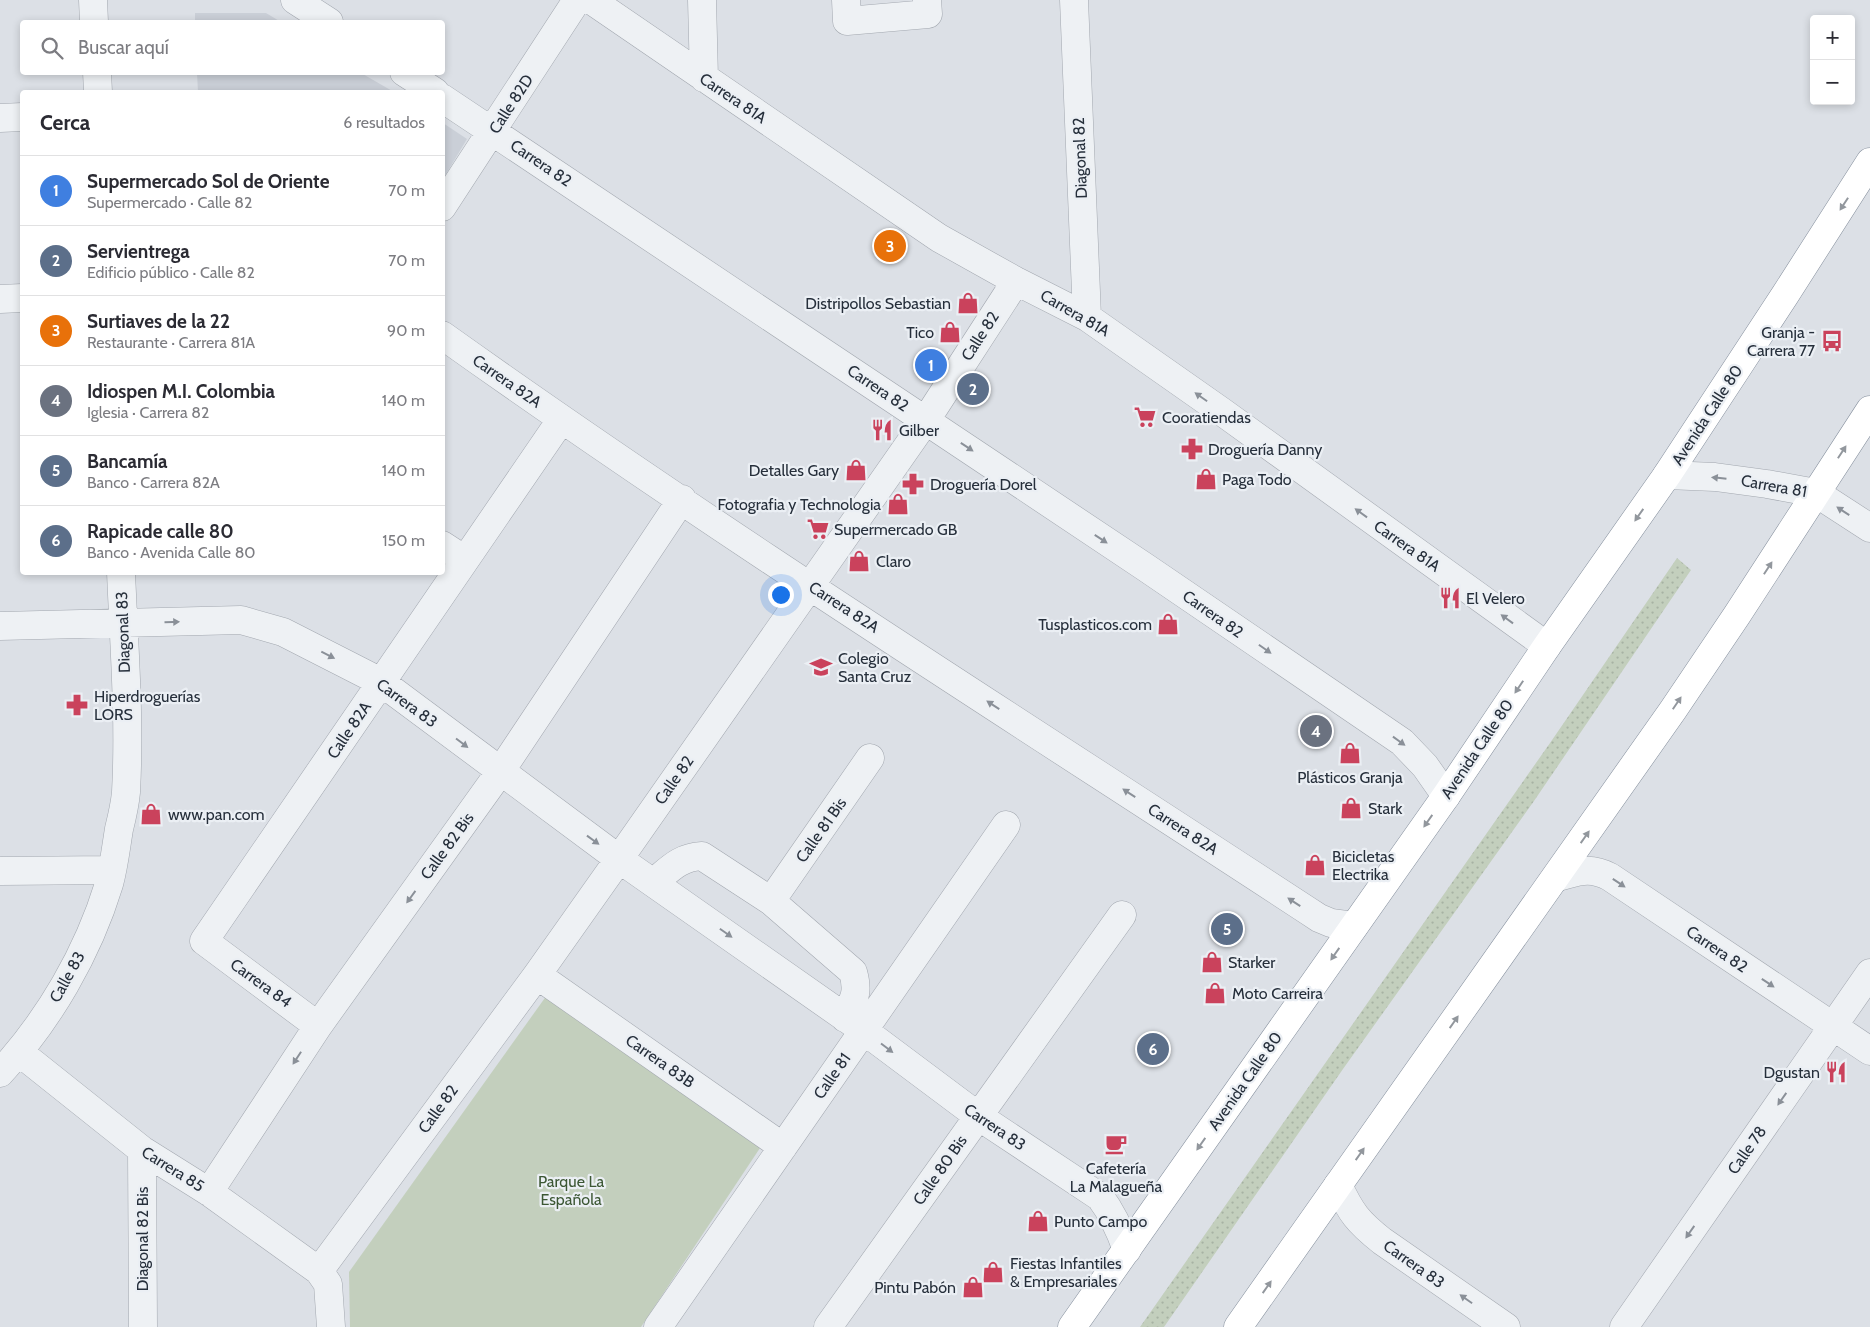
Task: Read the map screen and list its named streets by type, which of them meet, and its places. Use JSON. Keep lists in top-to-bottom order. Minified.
{"streets":{"highway":["Avenida Calle 80"],"street":["Carrera 81A","Calle 82D","Diagonal 82","Carrera 82","Calle 82","Carrera 82A","Carrera 81","Diagonal 83","Carrera 83","Calle 82A","Calle 81 Bis","Calle 82 Bis","Calle 83","Carrera 84","Carrera 83B","Calle 81","Calle 78","Carrera 85","Calle 80 Bis","Diagonal 82 Bis"]},"crossings":[["Carrera 81A","Diagonal 82"],["Carrera 81A","Calle 82"],["Carrera 81A","Avenida Calle 80"],["Calle 82D","Carrera 82"],["Carrera 82","Calle 82"],["Carrera 82","Avenida Calle 80"],["Carrera 82","Calle 78"],["Calle 82","Carrera 82A"],["Calle 82","Carrera 83"],["Calle 82","Carrera 83B"],["Calle 82","Carrera 85"],["Carrera 82A","Avenida Calle 80"],["Carrera 82A","Calle 82A"],["Carrera 82A","Calle 82 Bis"],["Avenida Calle 80","Carrera 81"],["Avenida Calle 80","Carrera 83"],["Diagonal 83","Carrera 83"],["Diagonal 83","Calle 83"],["Carrera 83","Calle 82A"],["Carrera 83","Calle 82 Bis"],["Carrera 83","Calle 81"],["Carrera 83","Calle 80 Bis"],["Calle 82A","Carrera 84"],["Calle 82 Bis","Carrera 84"],["Calle 82 Bis","Carrera 85"],["Calle 83","Carrera 85"],["Carrera 83B","Calle 81"],["Carrera 85","Diagonal 82 Bis"]],"one_way":["Carrera 81A","Carrera 82","Carrera 82A","Carrera 81","Calle 82 Bis","Calle 78"],"parks":["Parque La Española"],"places":{"shop":["Distripollos Sebastian","Tico","Detalles Gary","Paga Todo","Fotografia y Technologia","Claro","Tusplasticos.com","Plásticos Granja","Stark","www.pan.com","Bicicletas Electrika","Starker","Moto Carreira","Punto Campo","Fiestas Infantiles & Empresariales","Pintu Pabón"],"bus stop":["Granja - Carrera 77"],"supermarket":["Cooratiendas","Supermercado GB"],"restaurant":["Gilber","El Velero","Dgustan"],"pharmacy":["Droguería Danny","Droguería Dorel","Hiperdroguerías LORS"],"school or university":["Colegio Santa Cruz"],"cafe":["Cafetería La Malagueña"]},"page":{"map_buttons":["+","−"],"search":"Buscar aquí","heading":["Cerca","6 resultados"],"list":[{"mark":"1","name":"Supermercado Sol de Oriente","note":"Supermercado · Calle 82","value":"70 m"},{"mark":"2","name":"Servientrega","note":"Edificio público · Calle 82","value":"70 m"},{"mark":"3","name":"Surtiaves de la 22","note":"Restaurante · Carrera 81A","value":"90 m"},{"mark":"4","name":"Idiospen M.I. Colombia","note":"Iglesia · Carrera 82","value":"140 m"},{"mark":"5","name":"Bancamía","note":"Banco · Carrera 82A","value":"140 m"},{"mark":"6","name":"Rapicade calle 80","note":"Banco · Avenida Calle 80","value":"150 m"}],"pins":["3","1","2","4","5","6"]}}
